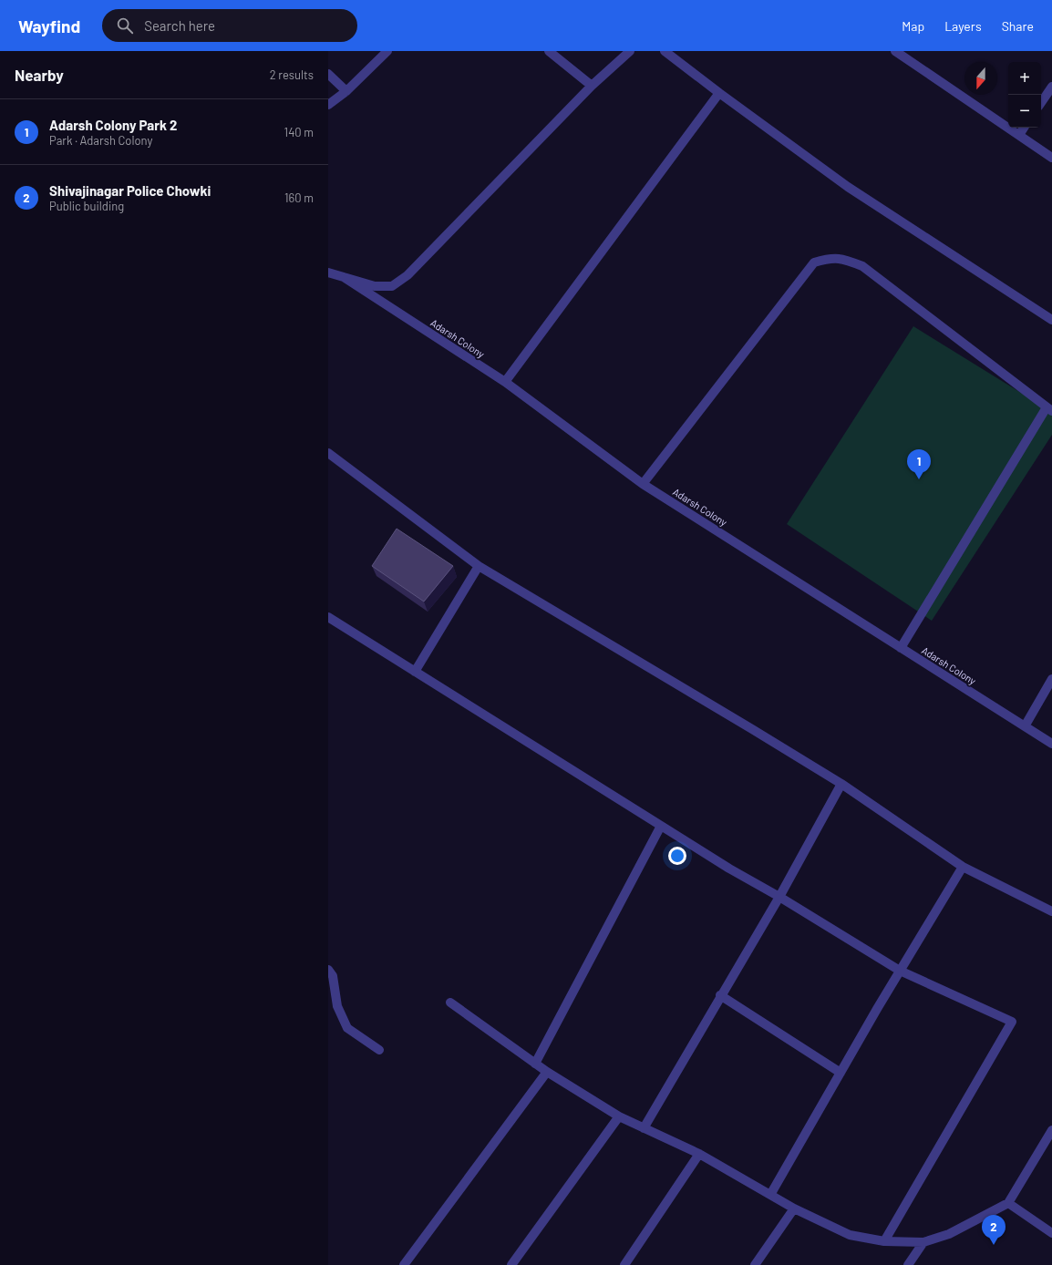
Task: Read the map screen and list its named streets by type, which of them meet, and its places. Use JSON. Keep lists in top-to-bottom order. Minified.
{"streets":{"street":["Adarsh Colony"]},"north":"bottom","page":{"header":"Wayfind","search":"Search here","nav":["Map","Layers","Share"],"heading":["Nearby","2 results"],"map_buttons":["+","−"],"list":[{"mark":"1","name":"Adarsh Colony Park 2","note":"Park · Adarsh Colony","value":"140 m"},{"mark":"2","name":"Shivajinagar Police Chowki","note":"Public building","value":"160 m"}],"pins":["1","2"]}}
